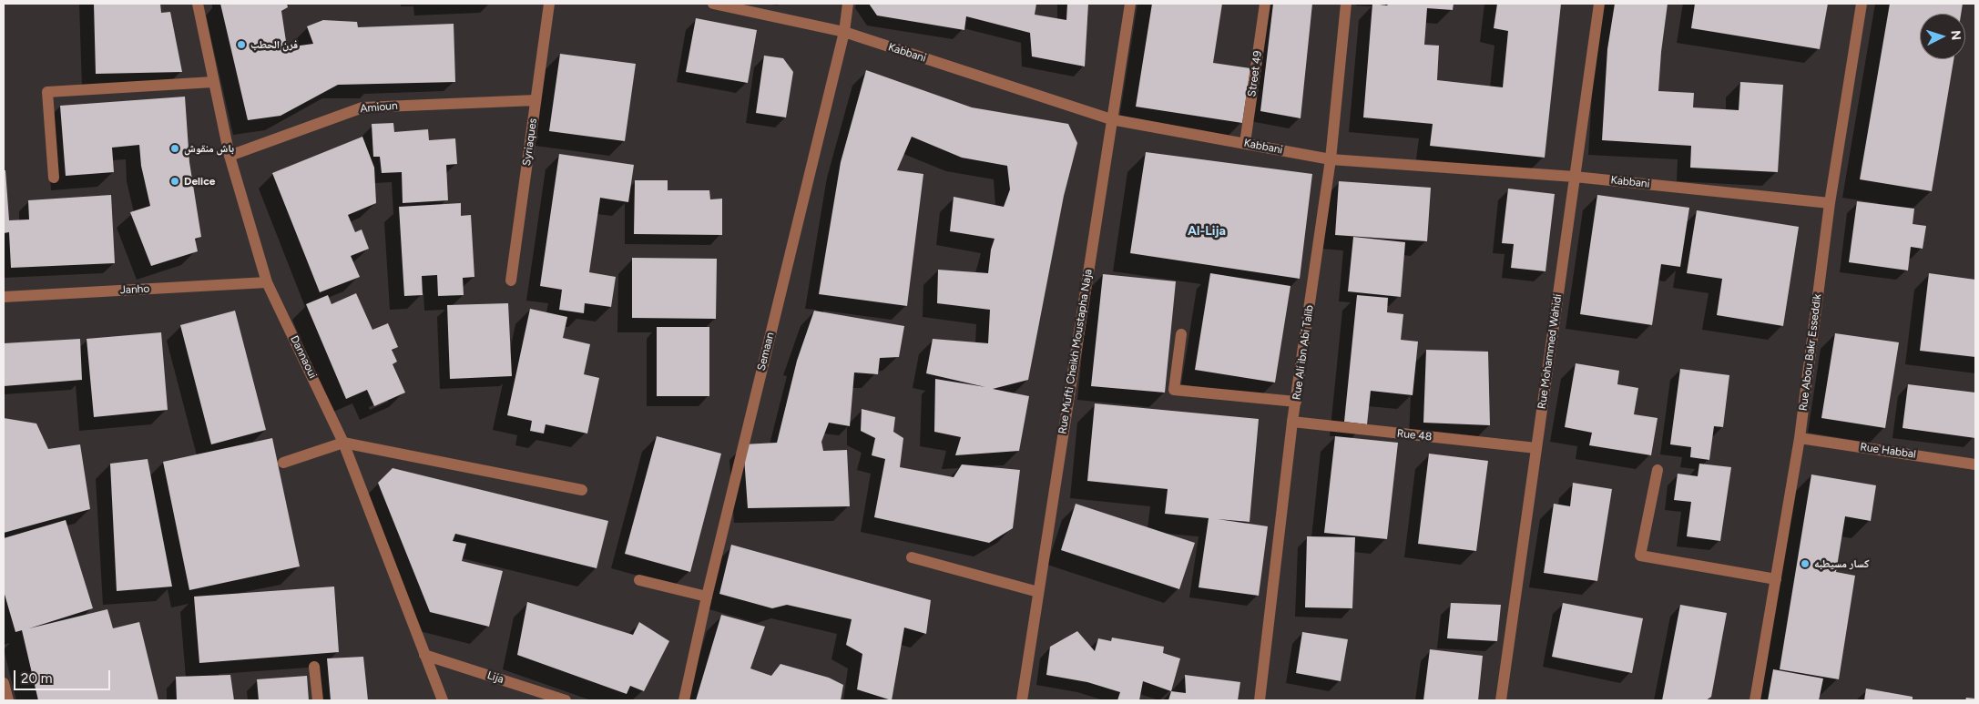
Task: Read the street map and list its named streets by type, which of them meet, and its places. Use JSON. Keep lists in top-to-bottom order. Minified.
{"streets":{"street":["Kabbani","Street 49","Amioun","Syriaques","Janho","Semaan","Rue Mufti Cheikh Moustapha Naja","Rue Mohammed Wahidi","Rue Ali ibn Abi Talib","Rue Abou Bakr Esseddik","Dannaoui","Rue 48","Rue Habbal","Lija"]},"crossings":[["Kabbani","Street 49"],["Kabbani","Semaan"],["Kabbani","Rue Mufti Cheikh Moustapha Naja"],["Kabbani","Rue Mohammed Wahidi"],["Kabbani","Rue Ali ibn Abi Talib"],["Kabbani","Rue Abou Bakr Esseddik"],["Amioun","Syriaques"],["Amioun","Dannaoui"],["Janho","Dannaoui"],["Rue Mohammed Wahidi","Rue 48"],["Rue Ali ibn Abi Talib","Rue 48"],["Rue Abou Bakr Esseddik","Rue Habbal"],["Dannaoui","Lija"]],"districts":["Al-Lija"],"places":["فرن الحطب","باش منقوش","Delice","كسار مسيطبه"],"scale_bar":"20 m","north":"right"}
